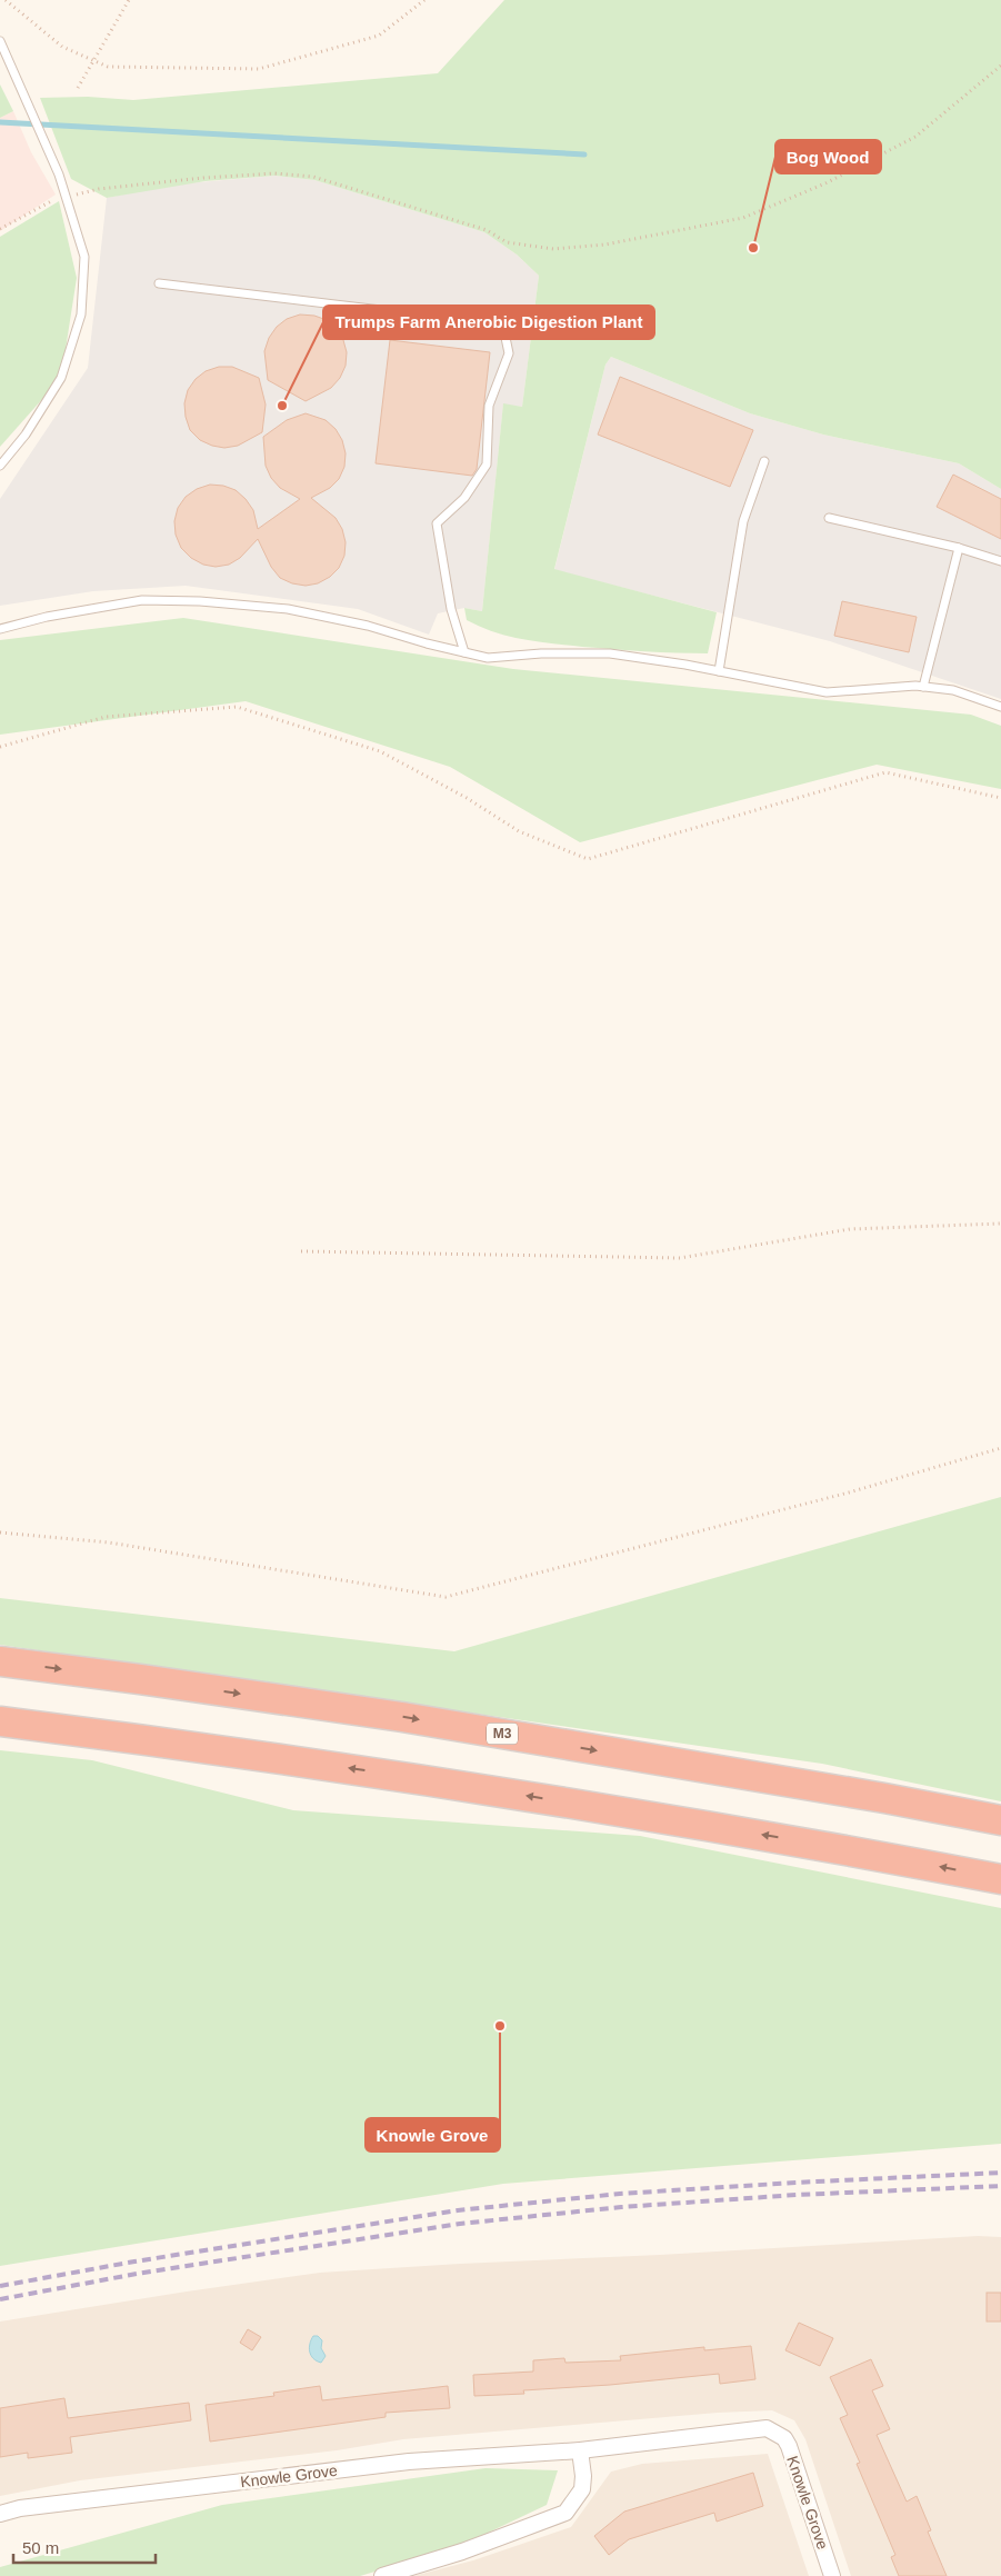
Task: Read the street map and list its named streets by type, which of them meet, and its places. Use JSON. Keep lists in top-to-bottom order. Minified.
{"streets":{"highway":["M3"],"street":["Knowle Grove"]},"places":["Bog Wood","Trumps Farm Anerobic Digestion Plant","Knowle Grove"],"scale_bar":"50 m"}
